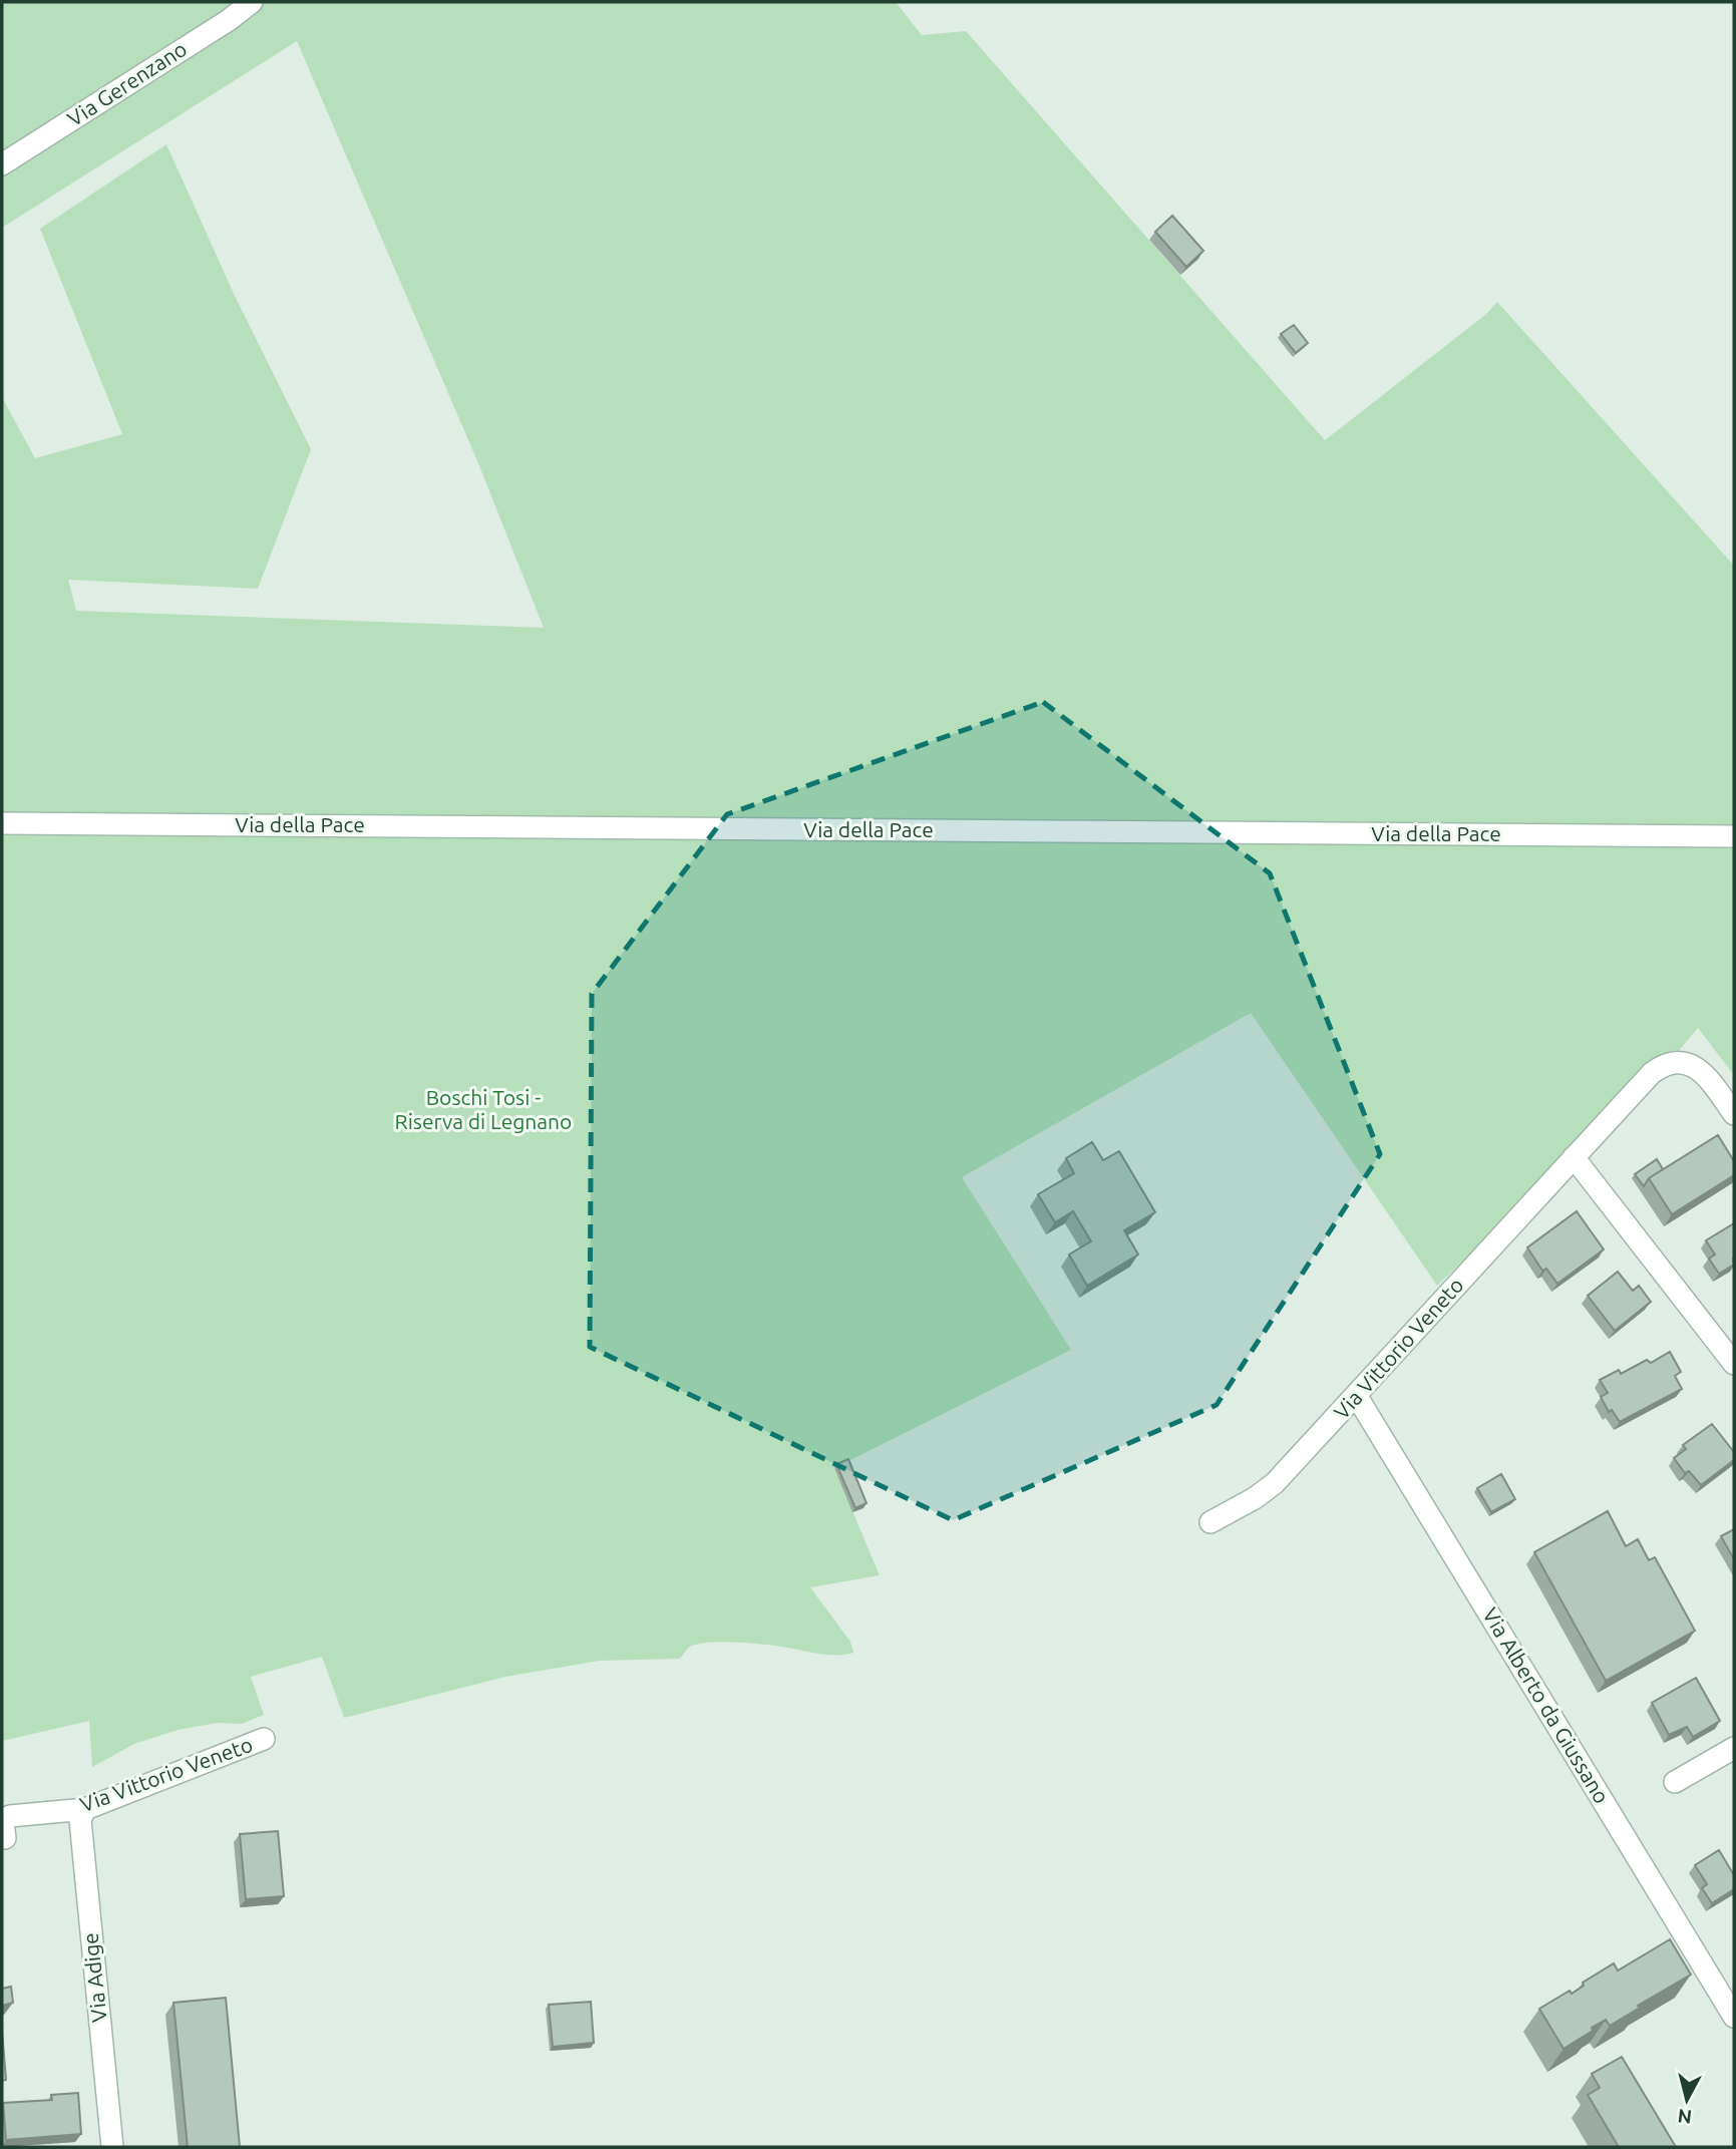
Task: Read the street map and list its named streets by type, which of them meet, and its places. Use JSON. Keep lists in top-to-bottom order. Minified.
{"streets":{"street":["Via Gerenzano","Via della Pace","Via Vittorio Veneto","Via Alberto da Giussano","Via Adige"]},"crossings":[["Via Vittorio Veneto","Via Alberto da Giussano"],["Via Vittorio Veneto","Via Adige"]],"parks":["Boschi Tosi - Riserva di Legnano"],"north":"bottom"}
